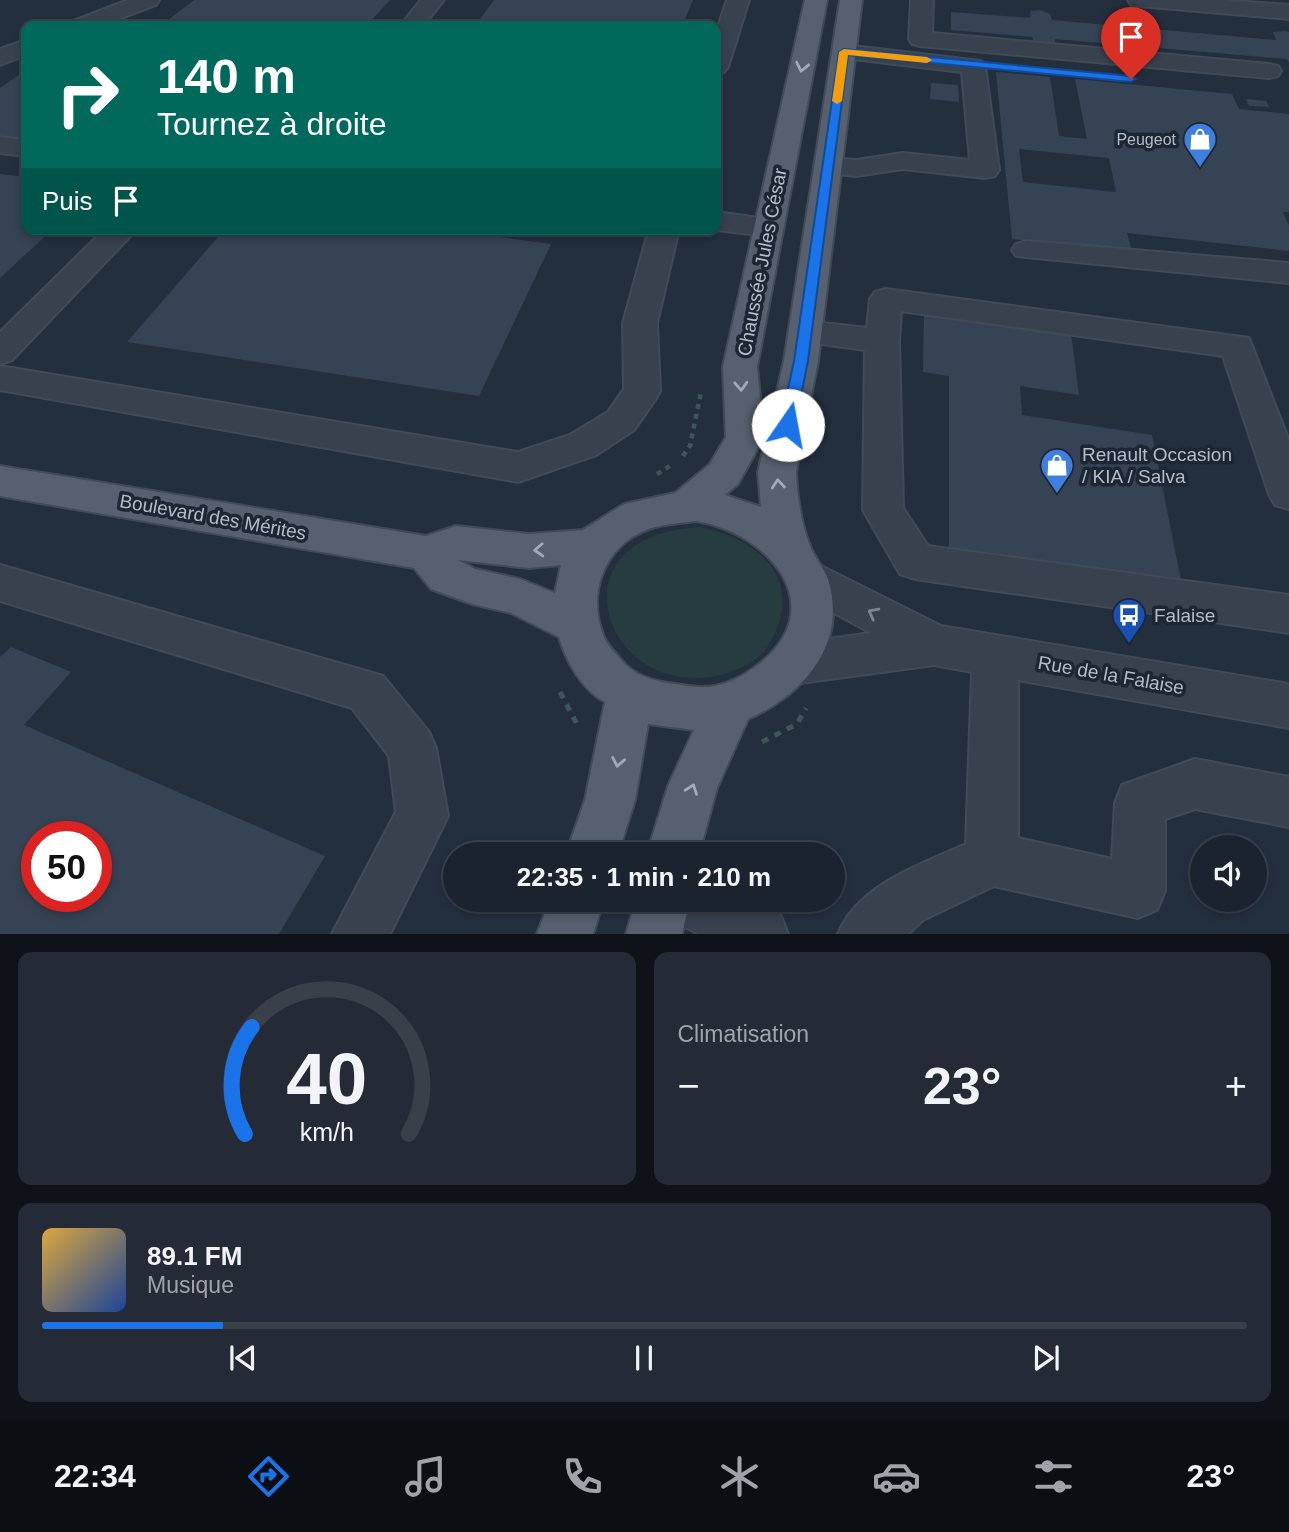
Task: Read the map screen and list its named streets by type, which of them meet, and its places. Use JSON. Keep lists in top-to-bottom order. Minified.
{"streets":{"main road":["Chaussée Jules César","Boulevard des Mérites"],"street":["Rue de la Falaise"]},"crossings":[["Chaussée Jules César","Boulevard des Mérites"],["Chaussée Jules César","Rue de la Falaise"],["Boulevard des Mérites","Rue de la Falaise"]],"places":{"shop":["Peugeot","Renault Occasion / KIA / Salva"],"bus stop":["Falaise"]},"page":{"turn":["140 m","Tournez à droite"],"then":"Puis","limit":"50","trip":"22:35 · 1 min · 210 m","tile":"Climatisation","heat":["−","23°","+"],"song":["89.1 FM","Musique"],"tabs":["22:34","23°"],"gauge":["40","km/h"]}}
